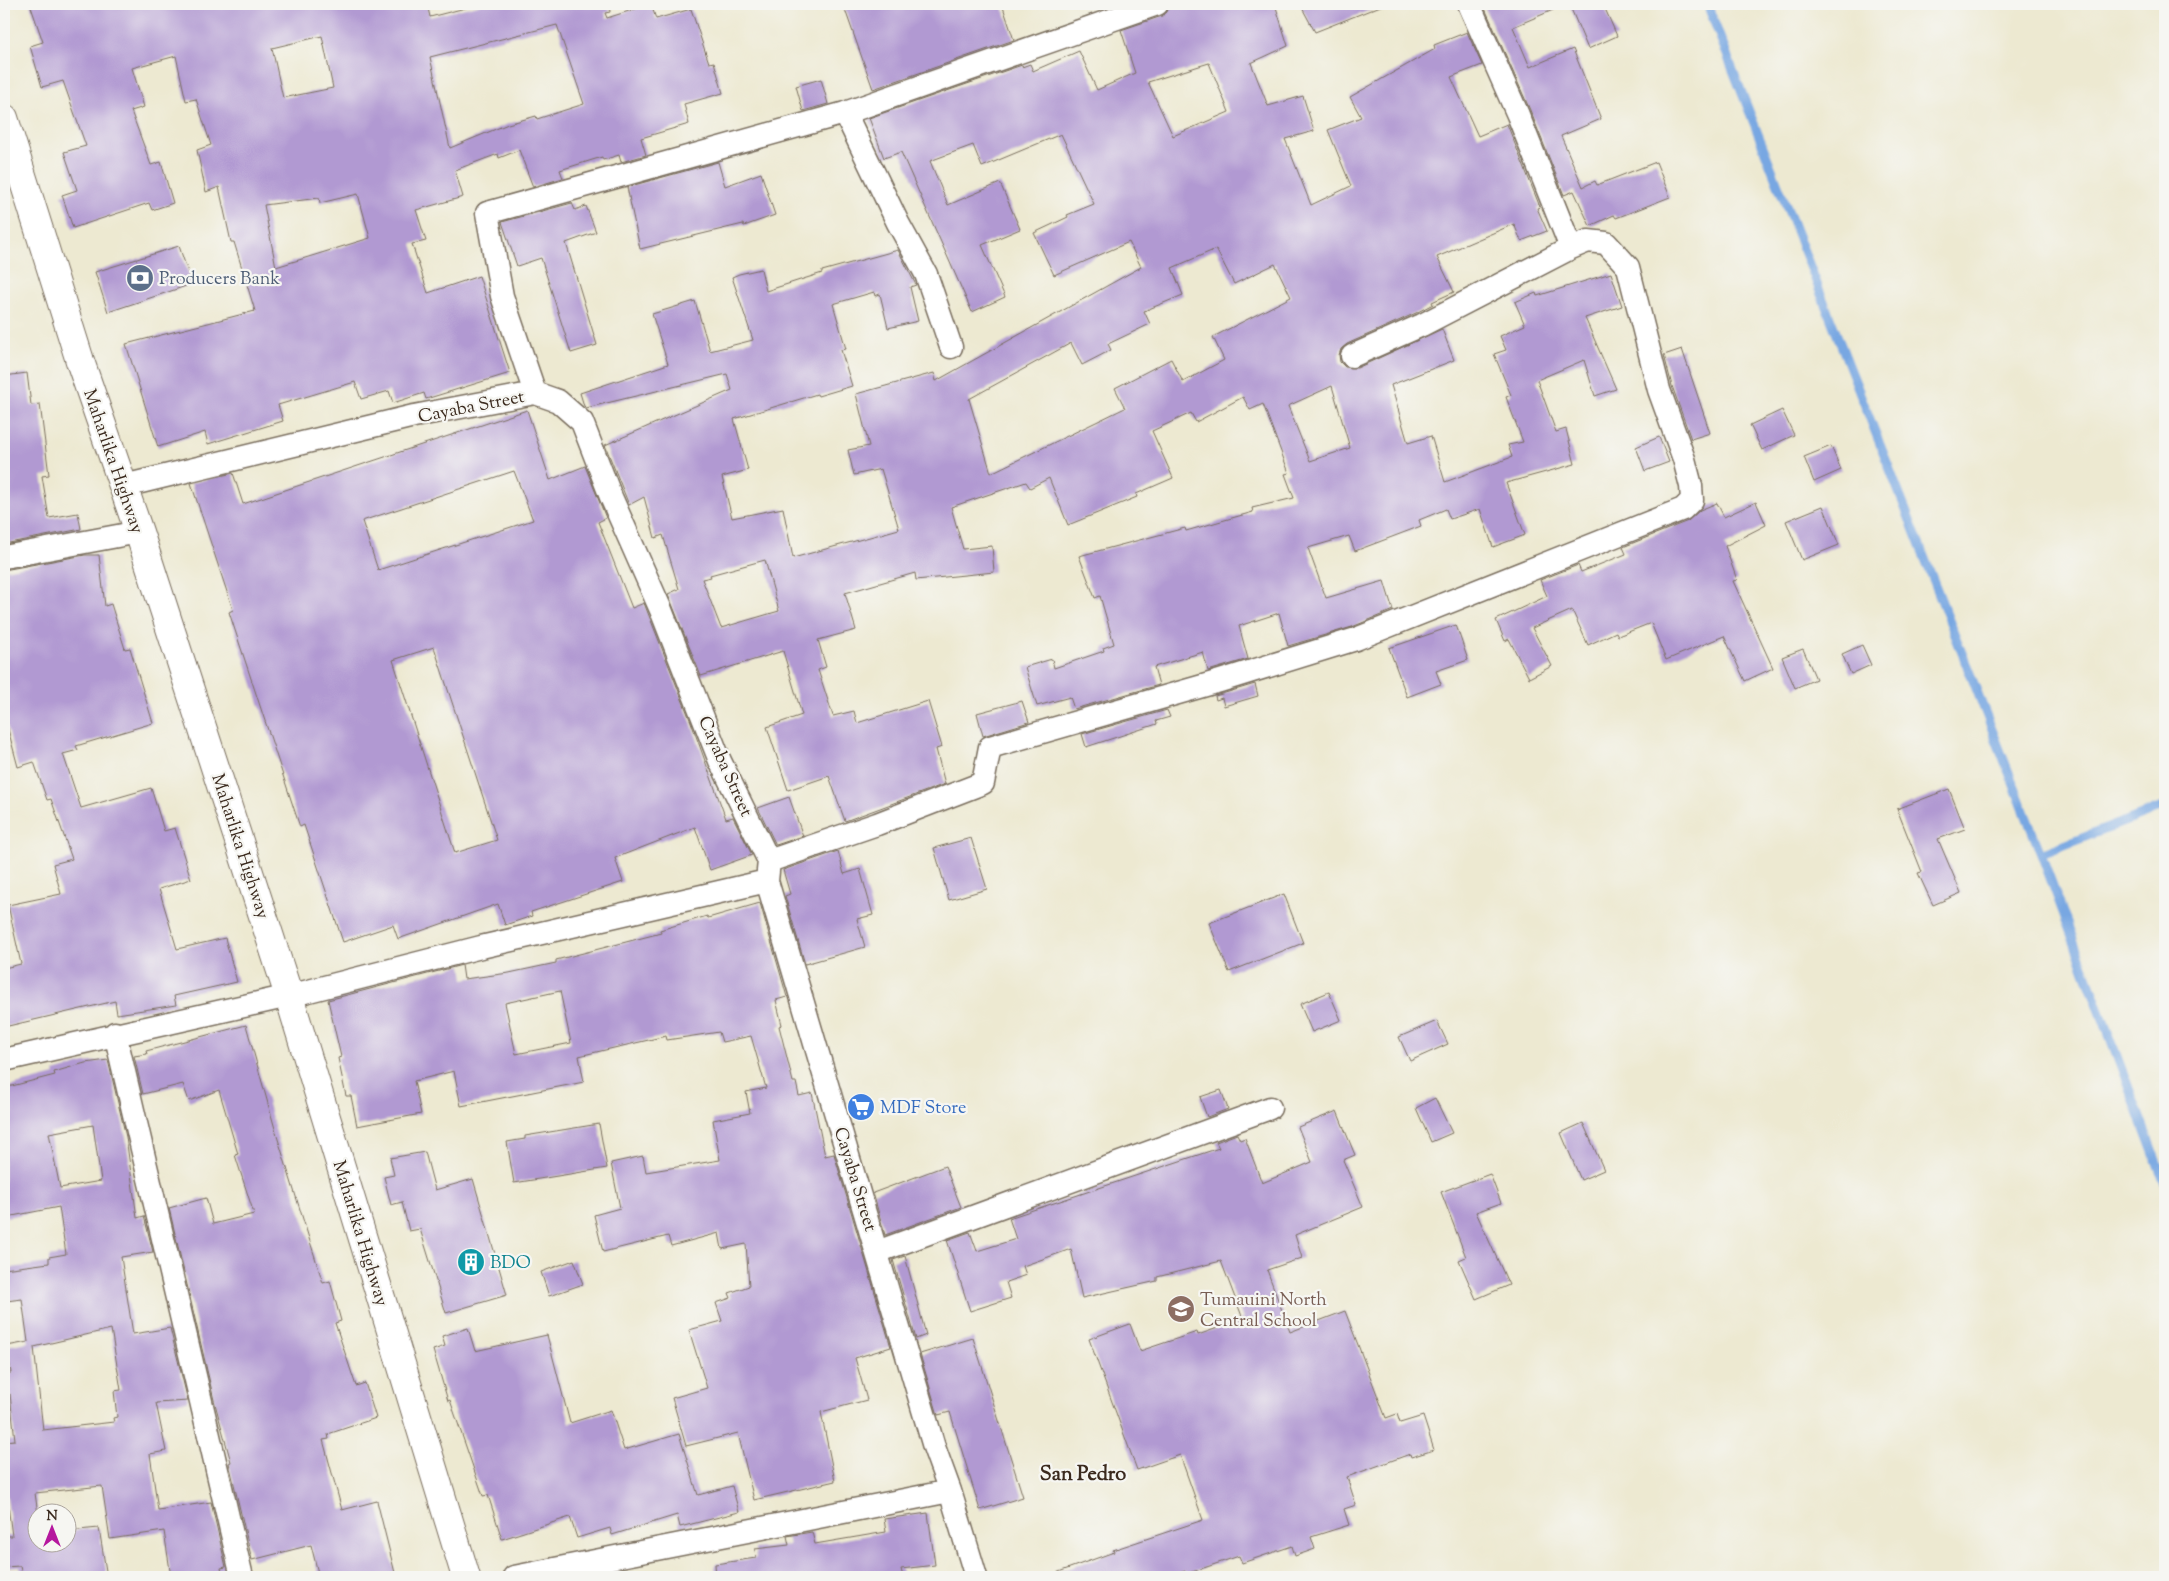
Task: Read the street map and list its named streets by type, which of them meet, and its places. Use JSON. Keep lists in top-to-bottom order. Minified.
{"streets":{"main road":["Maharlika Highway"],"street":["Cayaba Street"]},"crossings":[["Cayaba Street","Maharlika Highway"]],"districts":["San Pedro"],"places":{"bank":["Producers Bank"],"supermarket":["MDF Store"],"building":["BDO"],"school or university":["Tumauini North Central School"]},"north":"top"}
